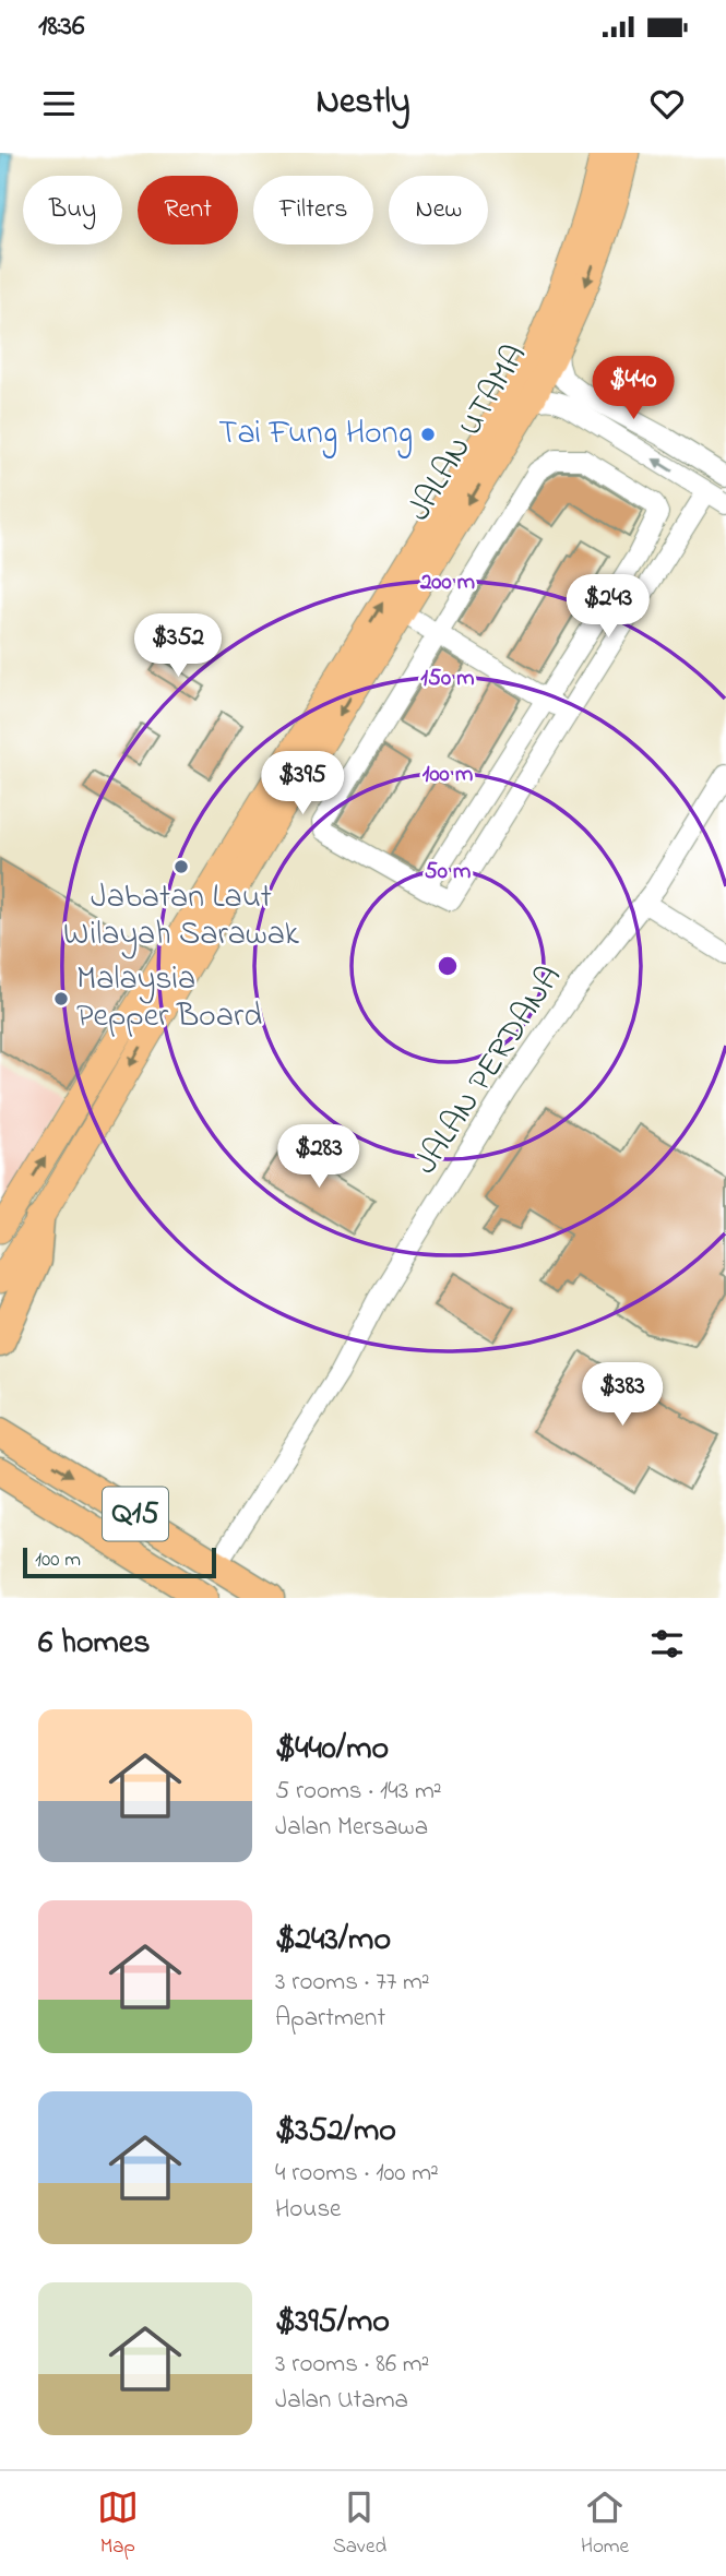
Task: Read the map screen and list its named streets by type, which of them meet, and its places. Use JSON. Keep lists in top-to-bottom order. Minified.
{"streets":{"highway":["Q15"],"main road":["JALAN UTAMA"],"street":["JALAN PERDANA"]},"crossings":[["JALAN PERDANA","Q15"]],"places":["Tai Fung Hong","Jabatan Laut Wilayah Sarawak","Malaysia Pepper Board"],"scale_bar":"100 m","page":{"status":"18:36","header":"Nestly","chip":["Buy","Rent","Filters","New"],"price":["$440","$243","$352","$395","$283","$383"],"scale":"100 m","heading":"6 homes","list":[{"name":"$440/mo","note":"5 rooms · 143 m² · Jalan Mersawa"},{"name":"$243/mo","note":"3 rooms · 77 m² · Apartment"},{"name":"$352/mo","note":"4 rooms · 100 m² · House"},{"name":"$395/mo","note":"3 rooms · 86 m² · Jalan Utama"}],"tabs":["Map","Saved","Home"]},"rings":["200 m","150 m","100 m","50 m"]}
